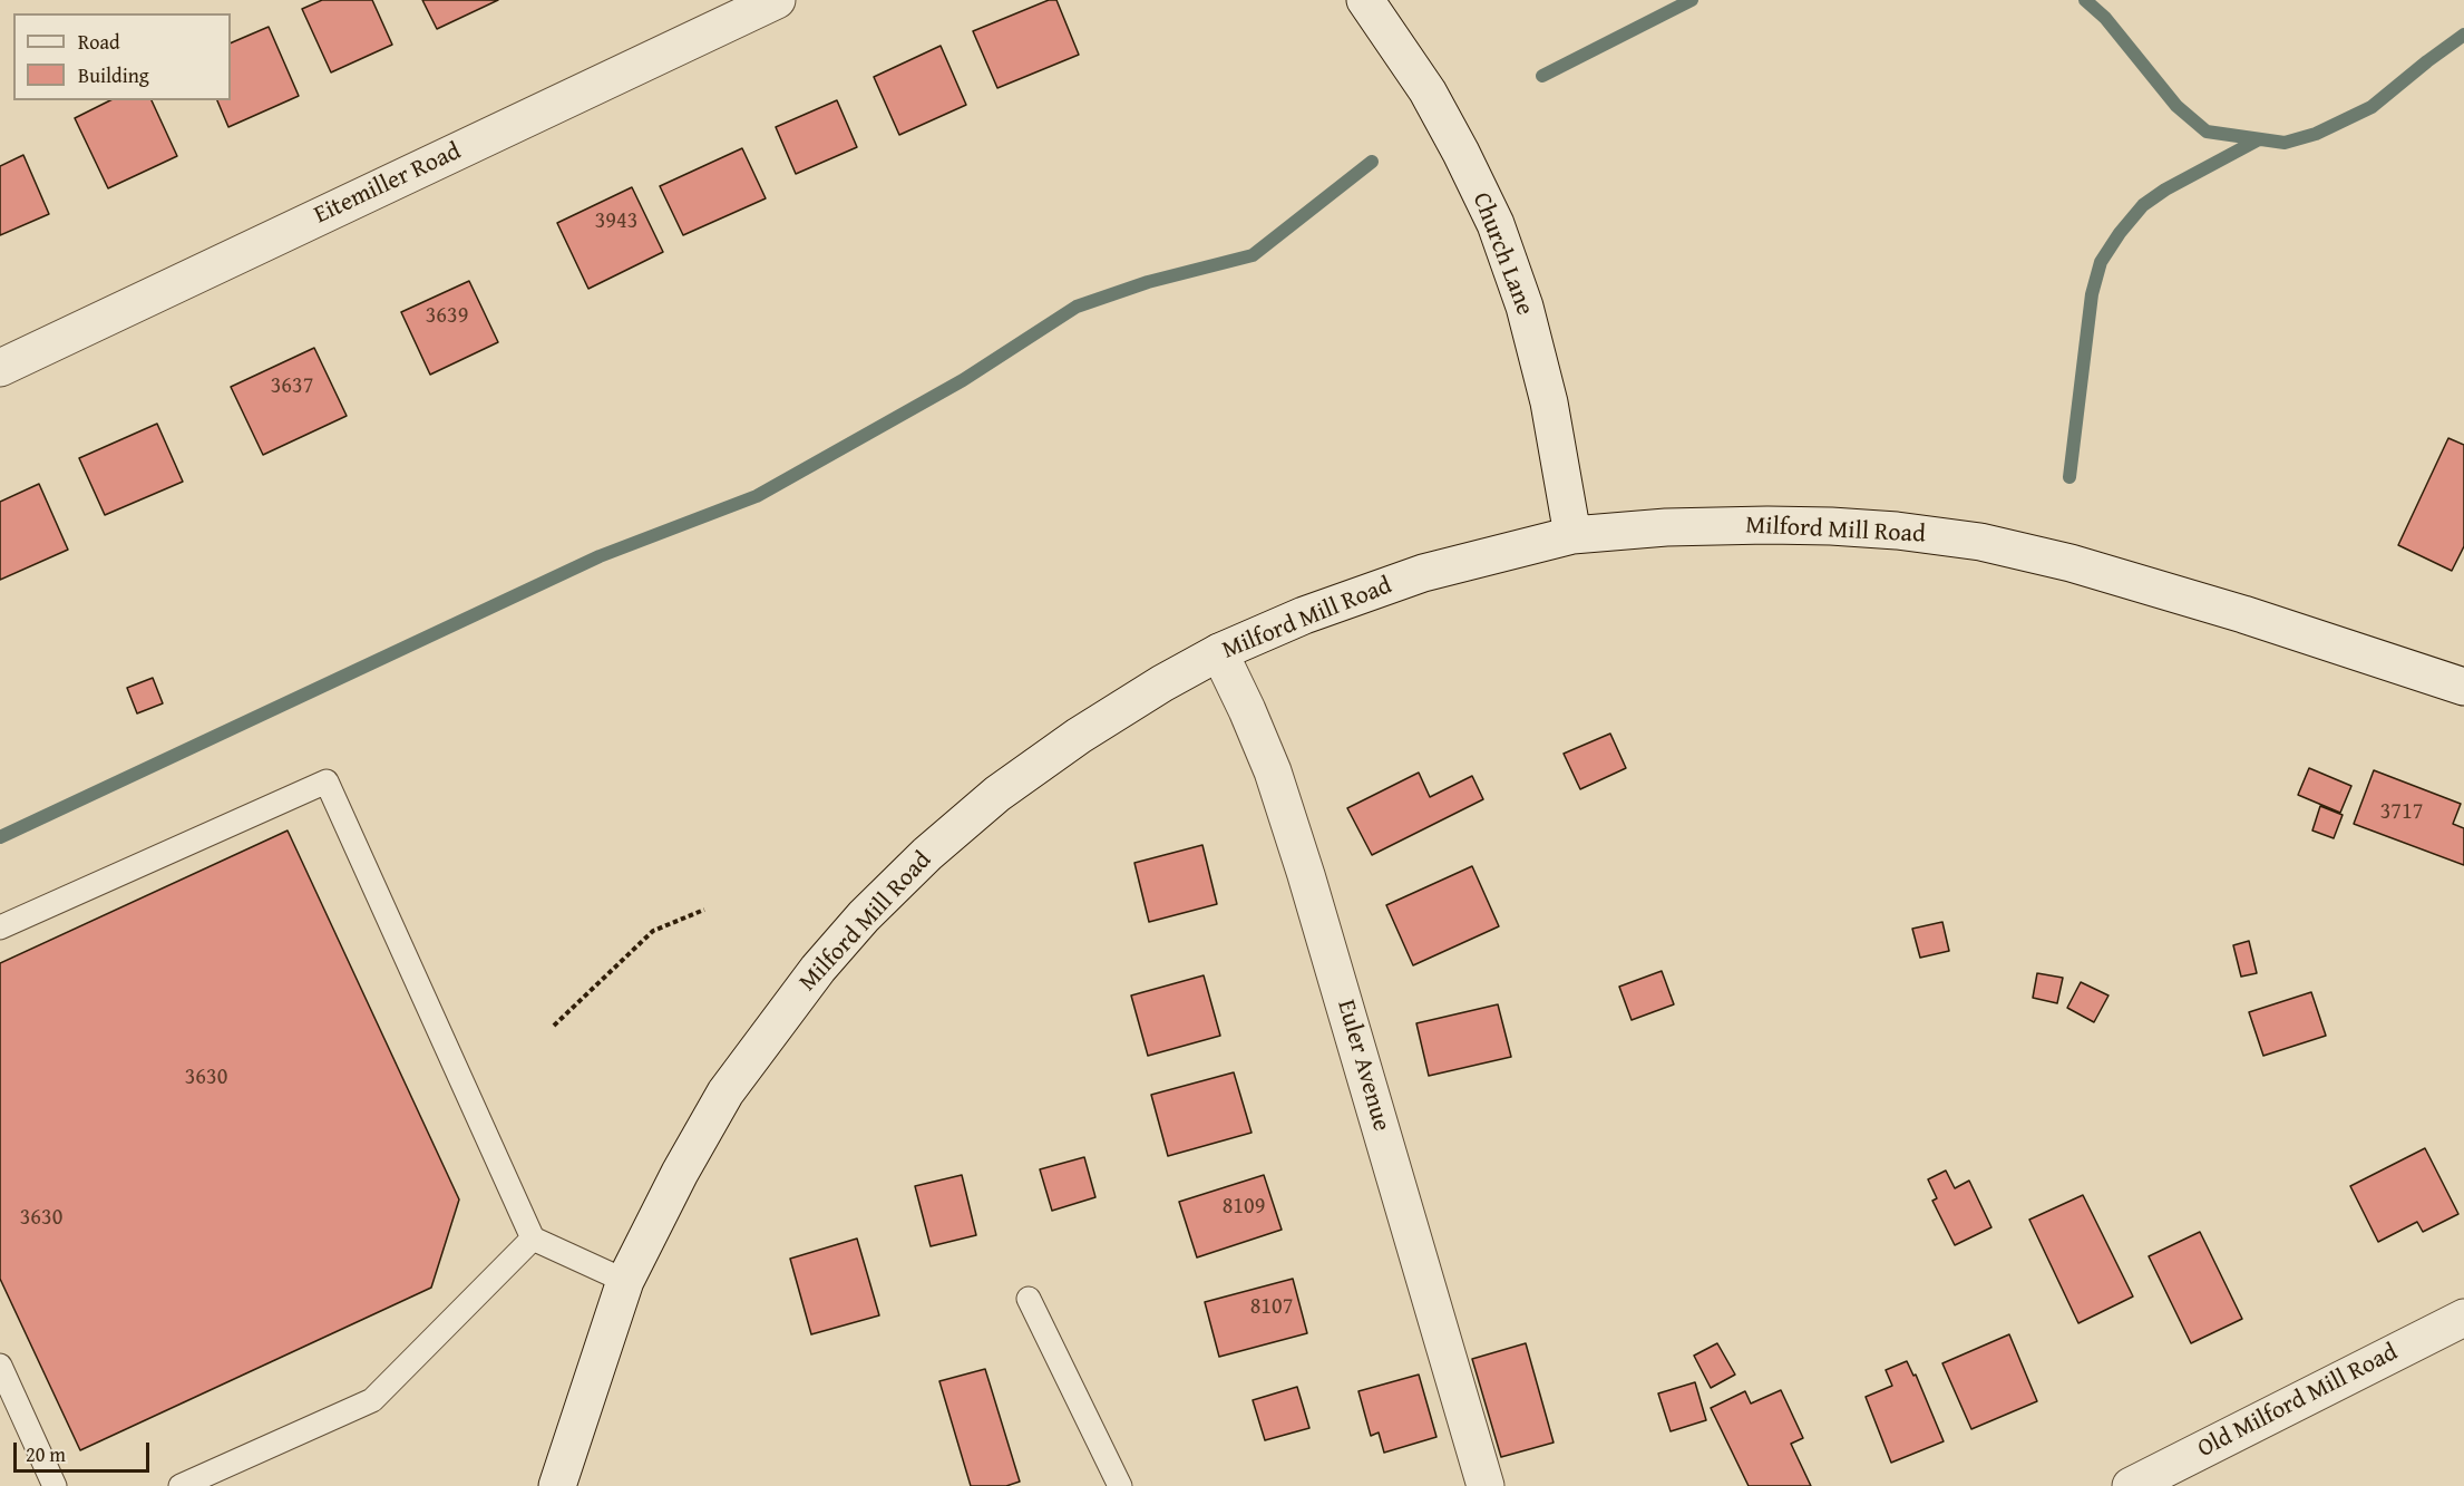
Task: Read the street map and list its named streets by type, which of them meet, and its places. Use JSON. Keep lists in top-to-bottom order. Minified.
{"streets":{"street":["Eitemiller Road","Church Lane","Milford Mill Road","Euler Avenue","Old Milford Mill Road"]},"crossings":[["Church Lane","Milford Mill Road"],["Milford Mill Road","Euler Avenue"]],"house_numbers":["3943","3639","3637","3717","3630","8109","3630","8107"],"legend":["Road","Building"],"scale_bar":"20 m"}
